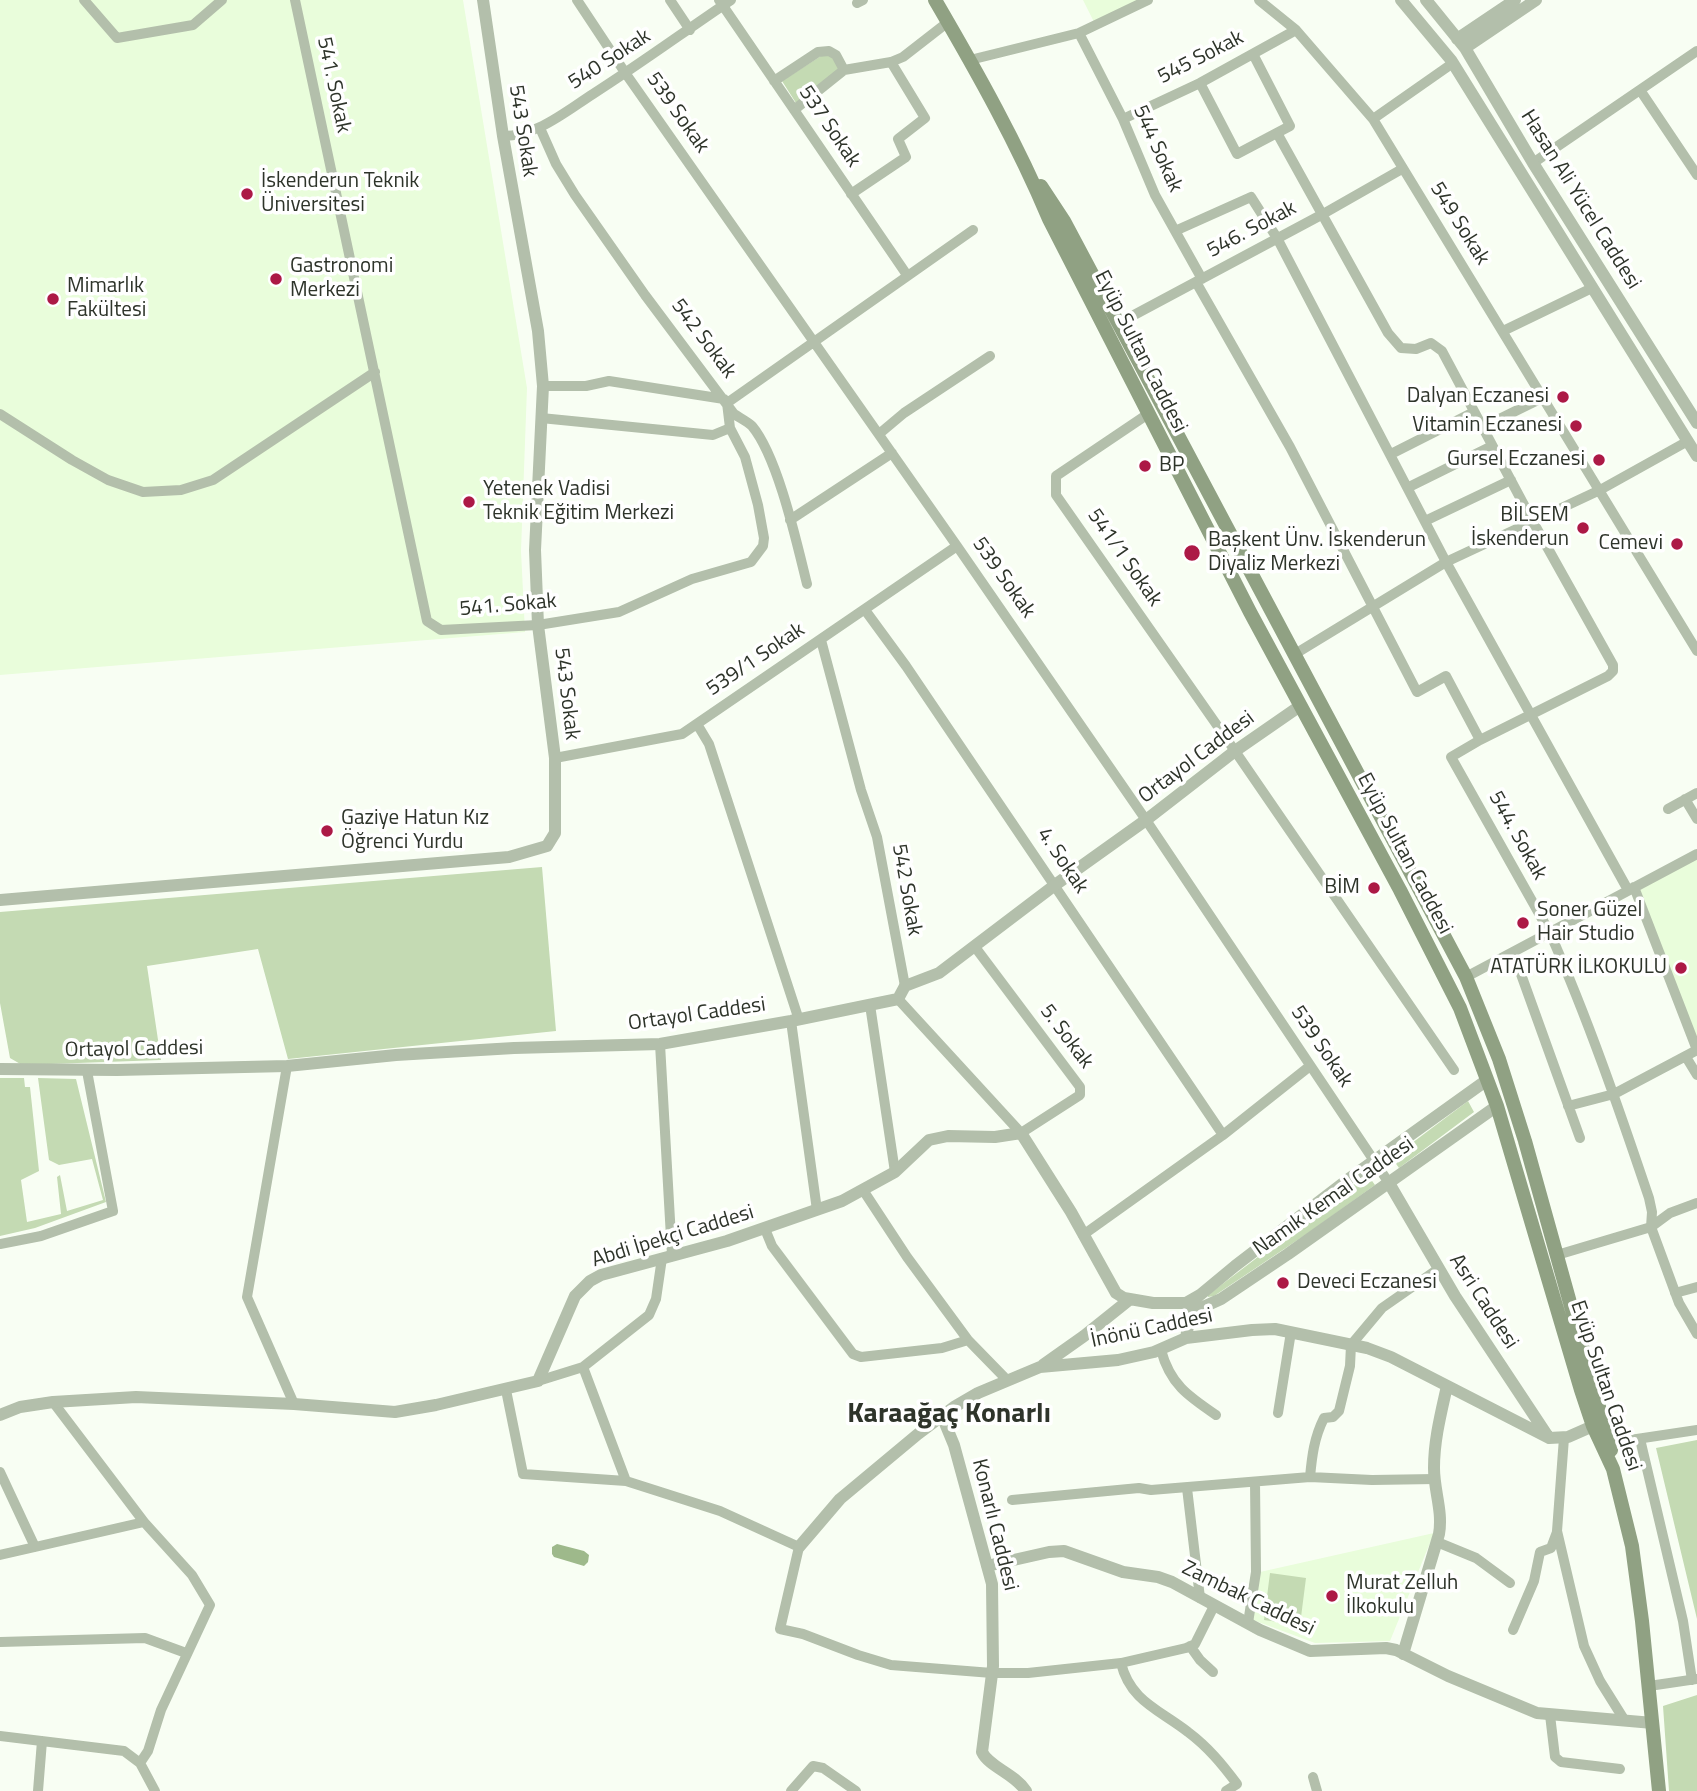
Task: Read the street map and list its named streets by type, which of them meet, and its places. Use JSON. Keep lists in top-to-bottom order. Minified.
{"streets":{"main road":["Eyüp Sultan Caddesi"],"street":["545 Sokak","540 Sokak","541. Sokak","539 Sokak","537 Sokak","543 Sokak","544 Sokak","Hasan Ali Yücel Caddesi","549 Sokak","546. Sokak","542 Sokak","541/1 Sokak","539/1 Sokak","Ortayol Caddesi","544. Sokak","4. Sokak","5. Sokak","Namık Kemal Caddesi","Abdi İpekçi Caddesi","Asri Caddesi","İnönü Caddesi","Konarlı Caddesi","Zambak Caddesi"]},"crossings":[["545 Sokak","544 Sokak"],["545 Sokak","549 Sokak"],["540 Sokak","539 Sokak"],["540 Sokak","537 Sokak"],["540 Sokak","543 Sokak"],["540 Sokak","542 Sokak"],["541. Sokak","543 Sokak"],["541. Sokak","542 Sokak"],["539 Sokak","539/1 Sokak"],["539 Sokak","Ortayol Caddesi"],["539 Sokak","Namık Kemal Caddesi"],["539 Sokak","Asri Caddesi"],["543 Sokak","539/1 Sokak"],["544 Sokak","546. Sokak"],["549 Sokak","546. Sokak"],["542 Sokak","539/1 Sokak"],["542 Sokak","Ortayol Caddesi"],["Eyüp Sultan Caddesi","541/1 Sokak"],["Eyüp Sultan Caddesi","Ortayol Caddesi"],["Eyüp Sultan Caddesi","Namık Kemal Caddesi"],["Eyüp Sultan Caddesi","İnönü Caddesi"],["Eyüp Sultan Caddesi","Zambak Caddesi"],["541/1 Sokak","Ortayol Caddesi"],["539/1 Sokak","4. Sokak"],["Ortayol Caddesi","4. Sokak"],["Ortayol Caddesi","5. Sokak"],["5. Sokak","Abdi İpekçi Caddesi"],["Namık Kemal Caddesi","Asri Caddesi"],["Asri Caddesi","İnönü Caddesi"],["İnönü Caddesi","Konarlı Caddesi"],["Konarlı Caddesi","Zambak Caddesi"]],"districts":["Karaağaç Konarlı"],"places":["İskenderun Teknik Üniversitesi","Gastronomi Merkezi","Mimarlık Fakültesi","Dalyan Eczanesi","Vitamin Eczanesi","Gursel Eczanesi","BP","Yetenek Vadisi Teknik Eğitim Merkezi","BİLSEM İskenderun","Cemevi","Başkent Ünv. İskenderun Diyaliz Merkezi","Gaziye Hatun Kız Öğrenci Yurdu","BİM","Soner Güzel Hair Studio","ATATÜRK İLKOKULU","Deveci Eczanesi","Murat Zelluh İlkokulu"]}
